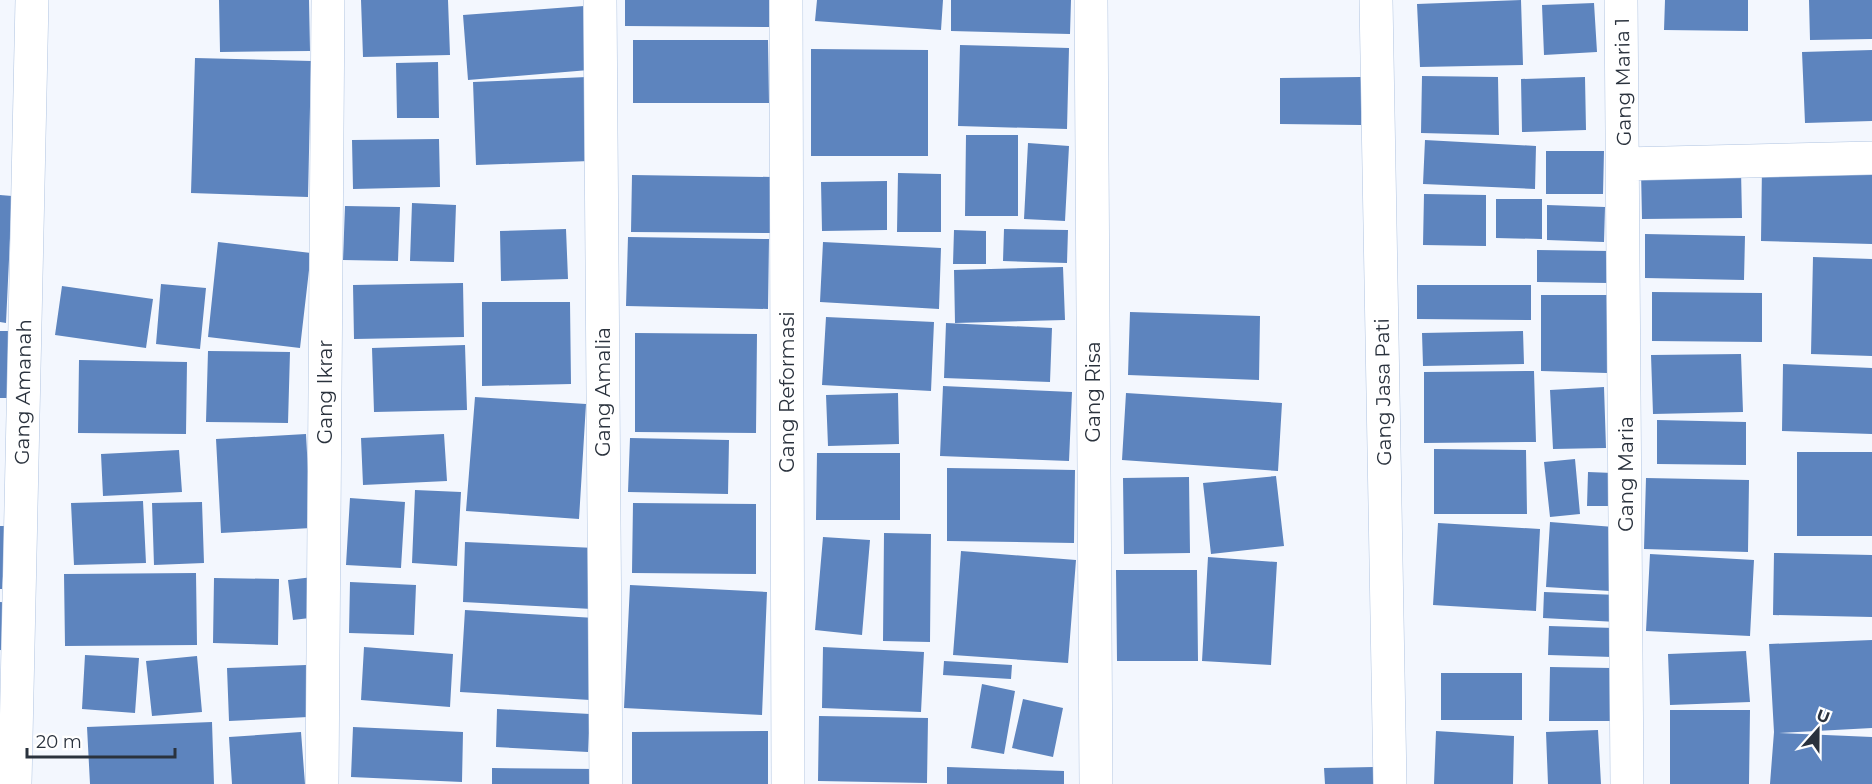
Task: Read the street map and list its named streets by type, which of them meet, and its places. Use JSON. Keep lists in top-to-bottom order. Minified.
{"streets":{"street":["Gang Maria 1","Gang Amanah","Gang Ikrar","Gang Amalia","Gang Reformasi","Gang Risa","Gang Jasa Pati","Gang Maria"]},"crossings":[["Gang Maria 1","Gang Maria"]],"scale_bar":"20 m","north":"top"}
